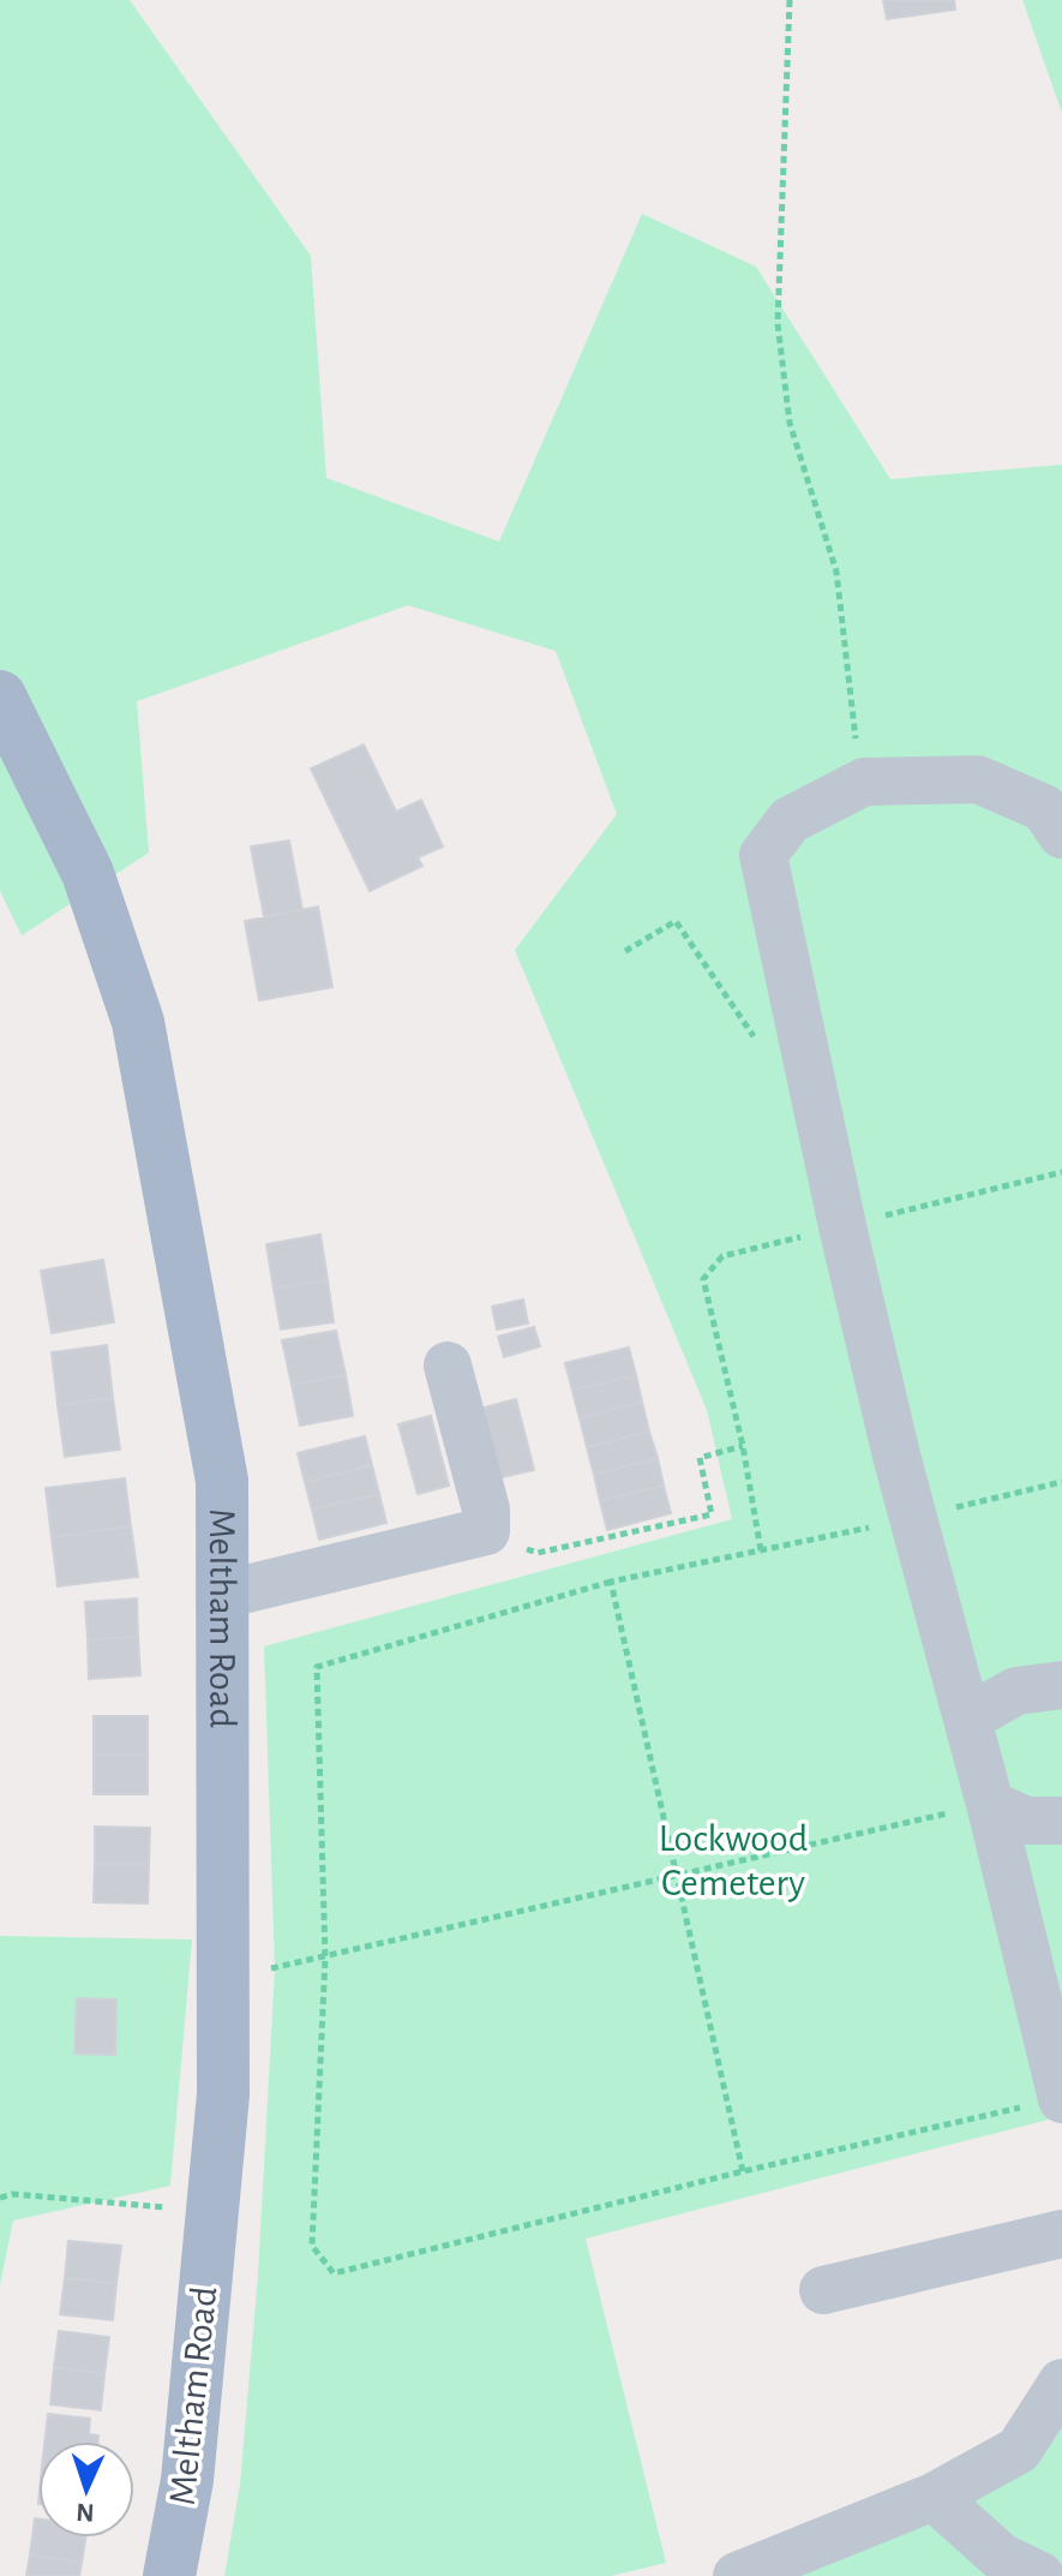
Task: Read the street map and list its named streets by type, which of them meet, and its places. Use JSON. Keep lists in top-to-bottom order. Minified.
{"streets":{"main road":["Meltham Road"]},"parks":["Lockwood Cemetery"],"north":"bottom"}
